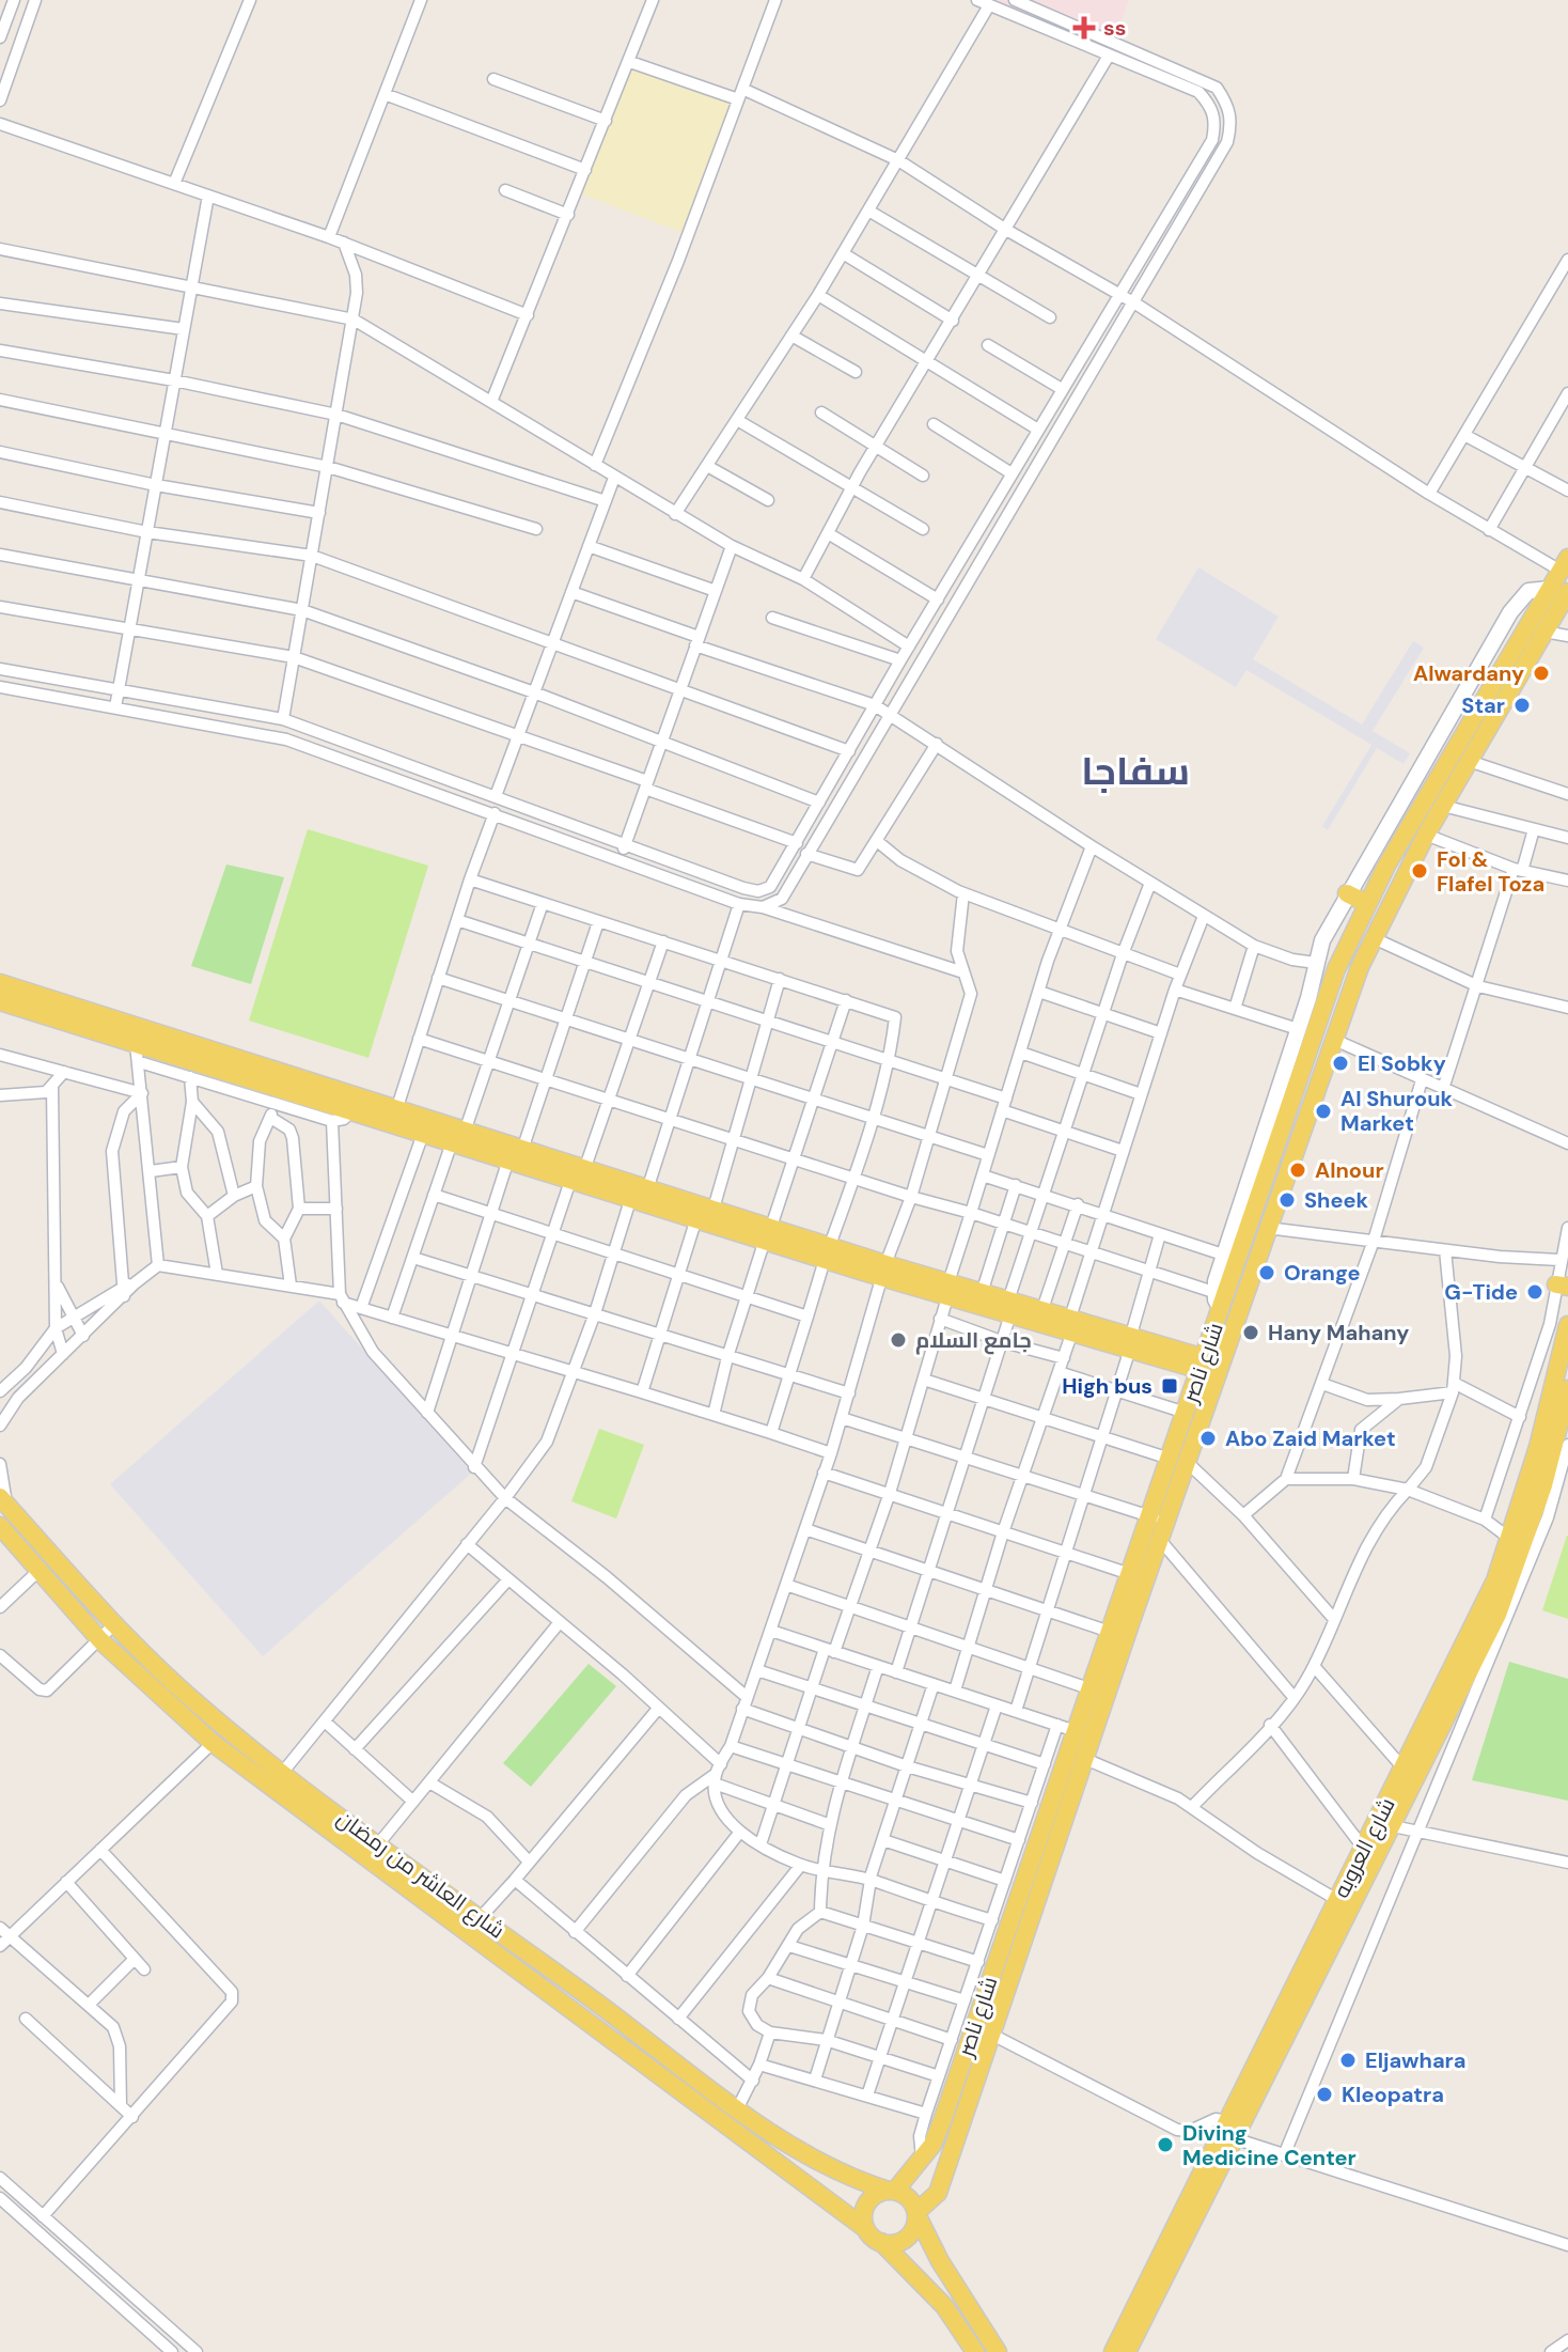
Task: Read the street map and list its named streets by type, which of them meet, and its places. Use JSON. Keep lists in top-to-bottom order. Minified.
{"streets":{"main road":["شارع ناصر","شارع العروبه","شارع العاشر من رمضان"]},"crossings":[["شارع ناصر","شارع العاشر من رمضان"]],"districts":["سفاجا"],"places":{"health":["ss"],"other":["Alwardany","Star","Fol & Flafel Toza","El Sobky","Al Shurouk Market","Alnour","Sheek","Orange","G-Tide","Hany Mahany","جامع السلام","Abo Zaid Market","Eljawhara","Kleopatra","Diving Medicine Center"],"transit":["High bus"]}}
